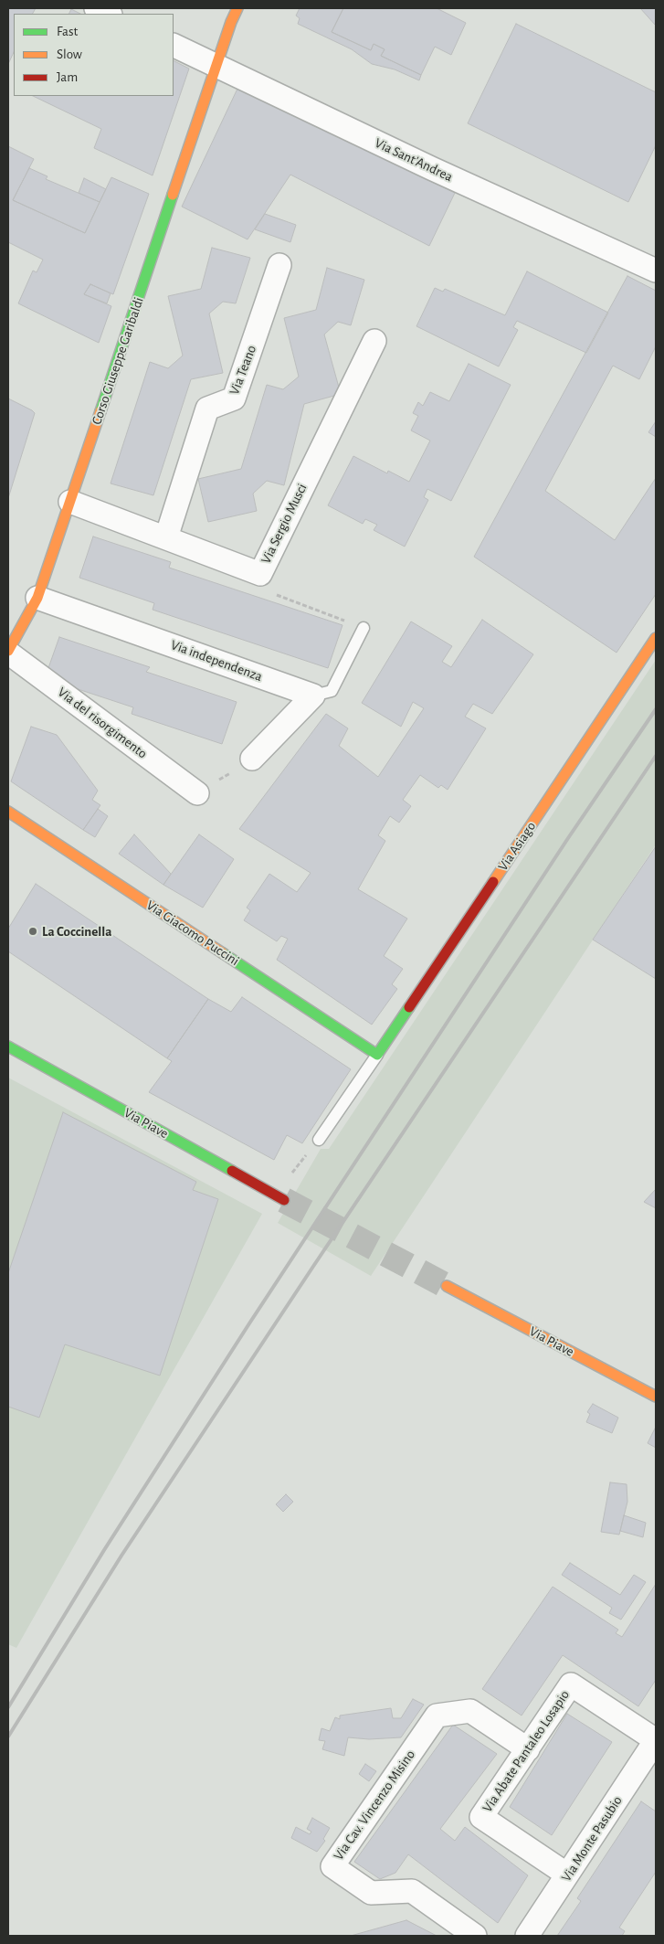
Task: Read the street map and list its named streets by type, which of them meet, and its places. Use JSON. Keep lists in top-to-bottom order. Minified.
{"streets":{"street":["Via Sant'Andrea","Corso Giuseppe Garibaldi","Via Teano","Via Sergio Musci","Via independenza","Via del risorgimento","Via Asiago","Via Giacomo Puccini","Via Piave","Via Abate Pantaleo Losapio","Via Cav. Vincenzo Misino","Via Monte Pasubio"]},"crossings":[["Via Sant'Andrea","Corso Giuseppe Garibaldi"],["Corso Giuseppe Garibaldi","Via Sergio Musci"],["Corso Giuseppe Garibaldi","Via independenza"],["Corso Giuseppe Garibaldi","Via del risorgimento"],["Via Teano","Via Sergio Musci"],["Via Asiago","Via Giacomo Puccini"],["Via Abate Pantaleo Losapio","Via Cav. Vincenzo Misino"],["Via Abate Pantaleo Losapio","Via Monte Pasubio"]],"places":["La Coccinella"],"legend":["Fast","Slow","Jam"]}
